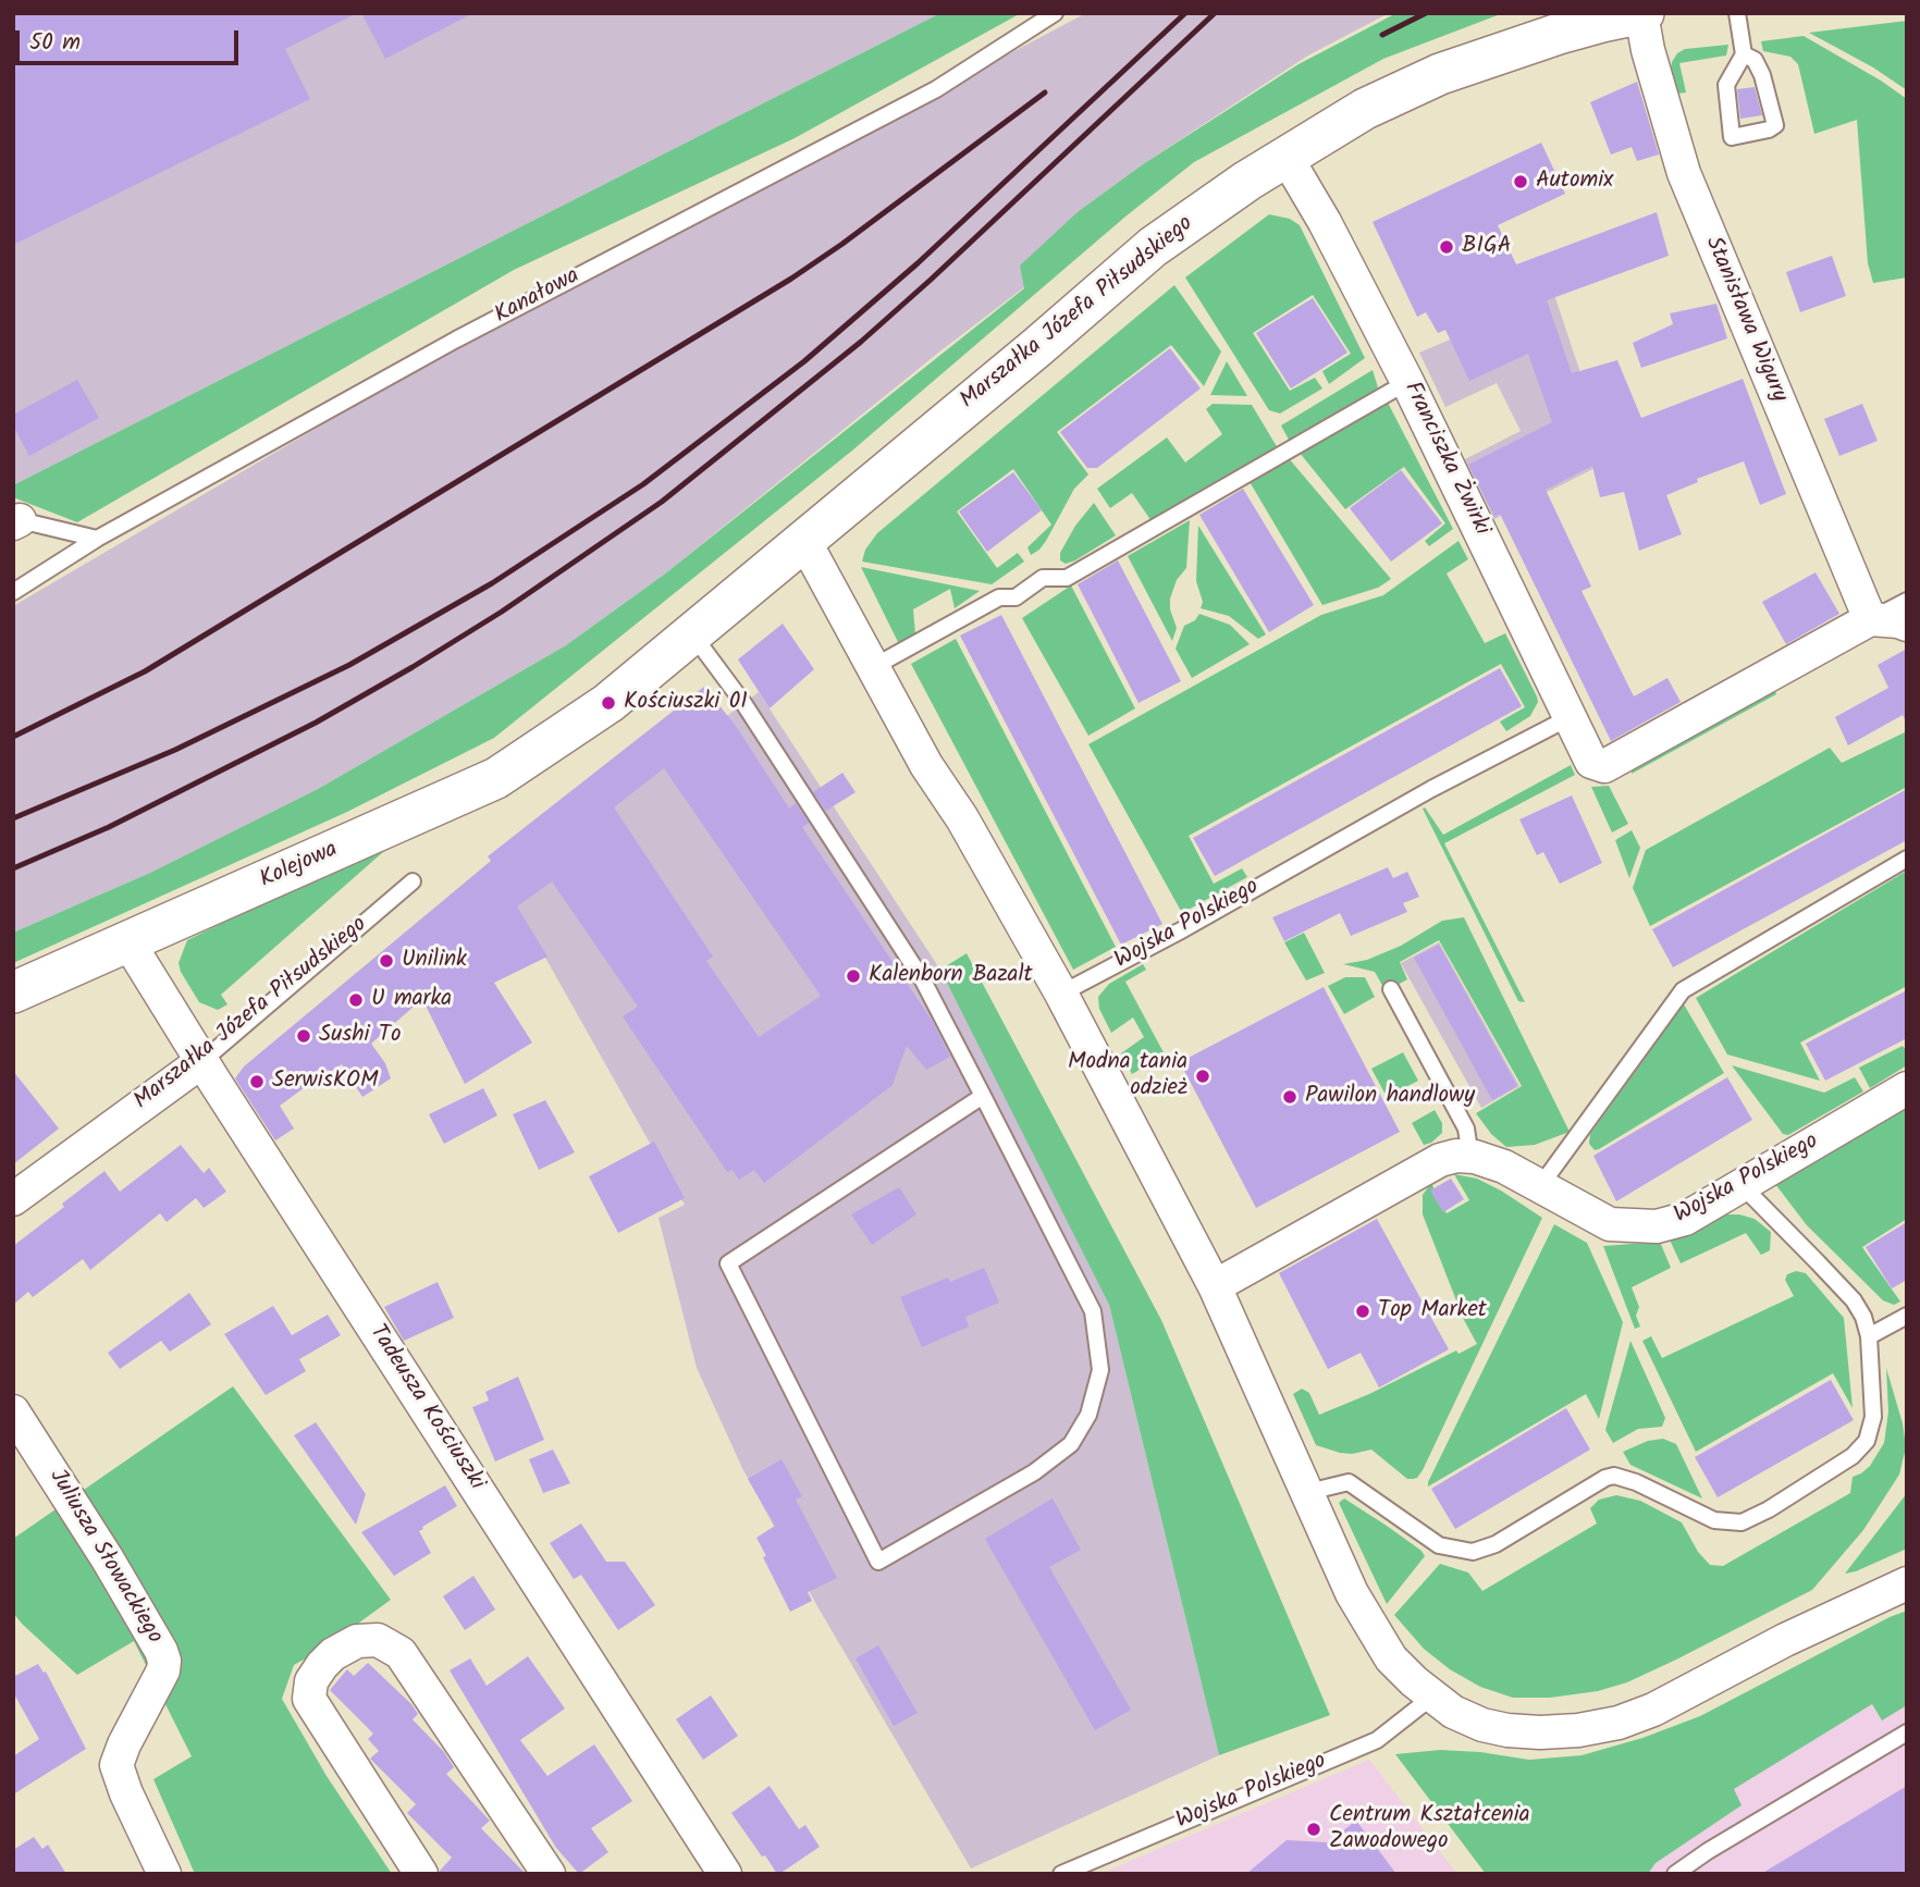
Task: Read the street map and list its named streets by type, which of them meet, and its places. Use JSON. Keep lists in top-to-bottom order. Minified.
{"streets":{"street":["Marszałka Józefa Piłsudskiego","Stanisława Wigury","Franciszka Żwirki","Kolejowa","Wojska Polskiego","Tadeusza Kościuszki","Juliusza Słowackiego"],"lane":["Kanałowa"]},"crossings":[["Marszałka Józefa Piłsudskiego","Stanisława Wigury"],["Marszałka Józefa Piłsudskiego","Franciszka Żwirki"],["Marszałka Józefa Piłsudskiego","Kolejowa"],["Marszałka Józefa Piłsudskiego","Tadeusza Kościuszki"],["Stanisława Wigury","Franciszka Żwirki"],["Kolejowa","Tadeusza Kościuszki"]],"places":["Automix","BIGA","Kościuszki 01","Unilink","Kalenborn Bazalt","U marka","Sushi To","Modna tania odzież","SerwisKOM","Pawilon handlowy","Top Market","Centrum Kształcenia Zawodowego"],"scale_bar":"50 m"}
